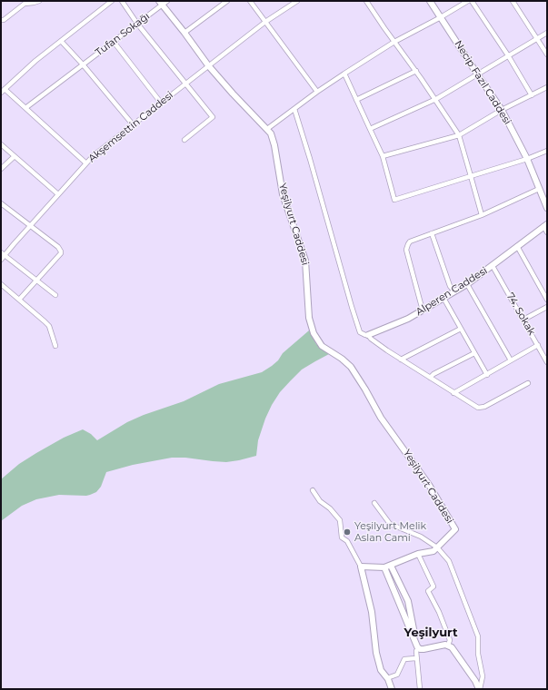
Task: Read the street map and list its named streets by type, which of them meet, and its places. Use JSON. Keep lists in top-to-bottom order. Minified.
{"streets":{"street":["Tufan Sokağı","Necip Fazıl Caddesi","Akşemsettin Caddesi","Yeşilyurt Caddesi","Alperen Caddesi","74. Sokak"]},"crossings":[["Tufan Sokağı","Yeşilyurt Caddesi"],["Akşemsettin Caddesi","Yeşilyurt Caddesi"],["Alperen Caddesi","74. Sokak"]],"districts":["Yeşilyurt"],"places":["Yeşilyurt Melik Aslan Cami"]}
